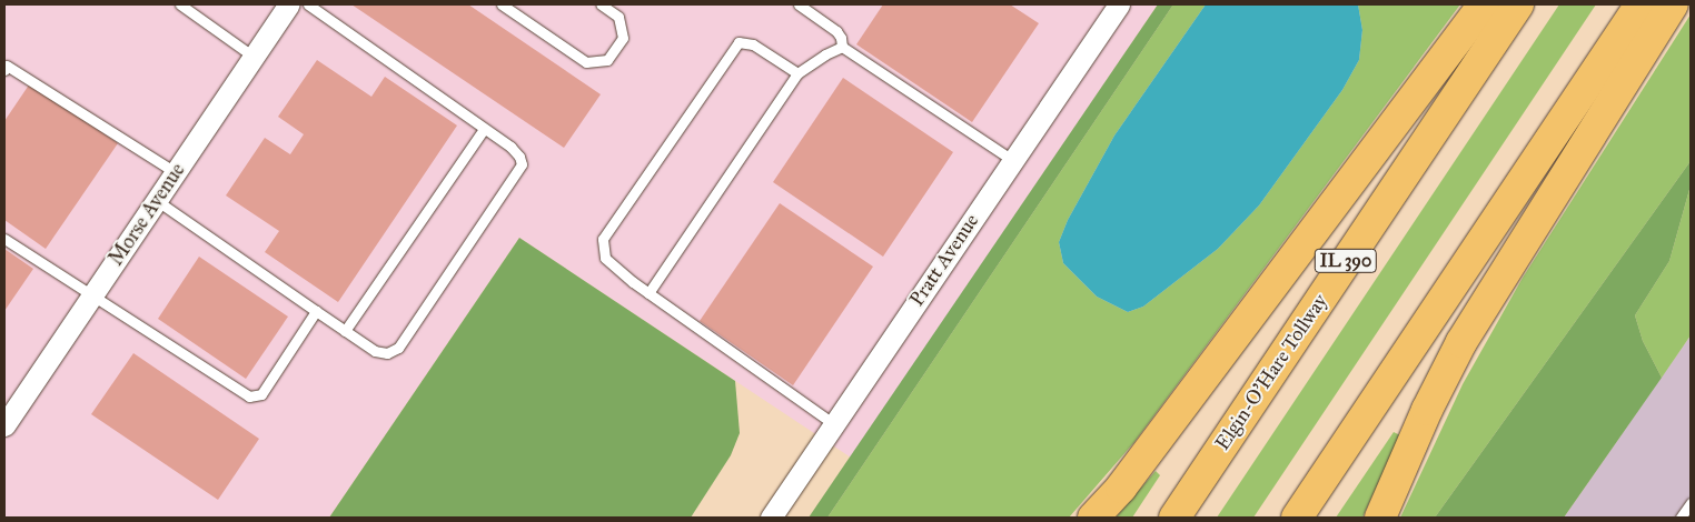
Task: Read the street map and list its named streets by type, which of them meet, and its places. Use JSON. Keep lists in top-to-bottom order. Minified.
{"streets":{"highway":["IL 390","Elgin-O'Hare Tollway"],"street":["Morse Avenue","Pratt Avenue"]}}
